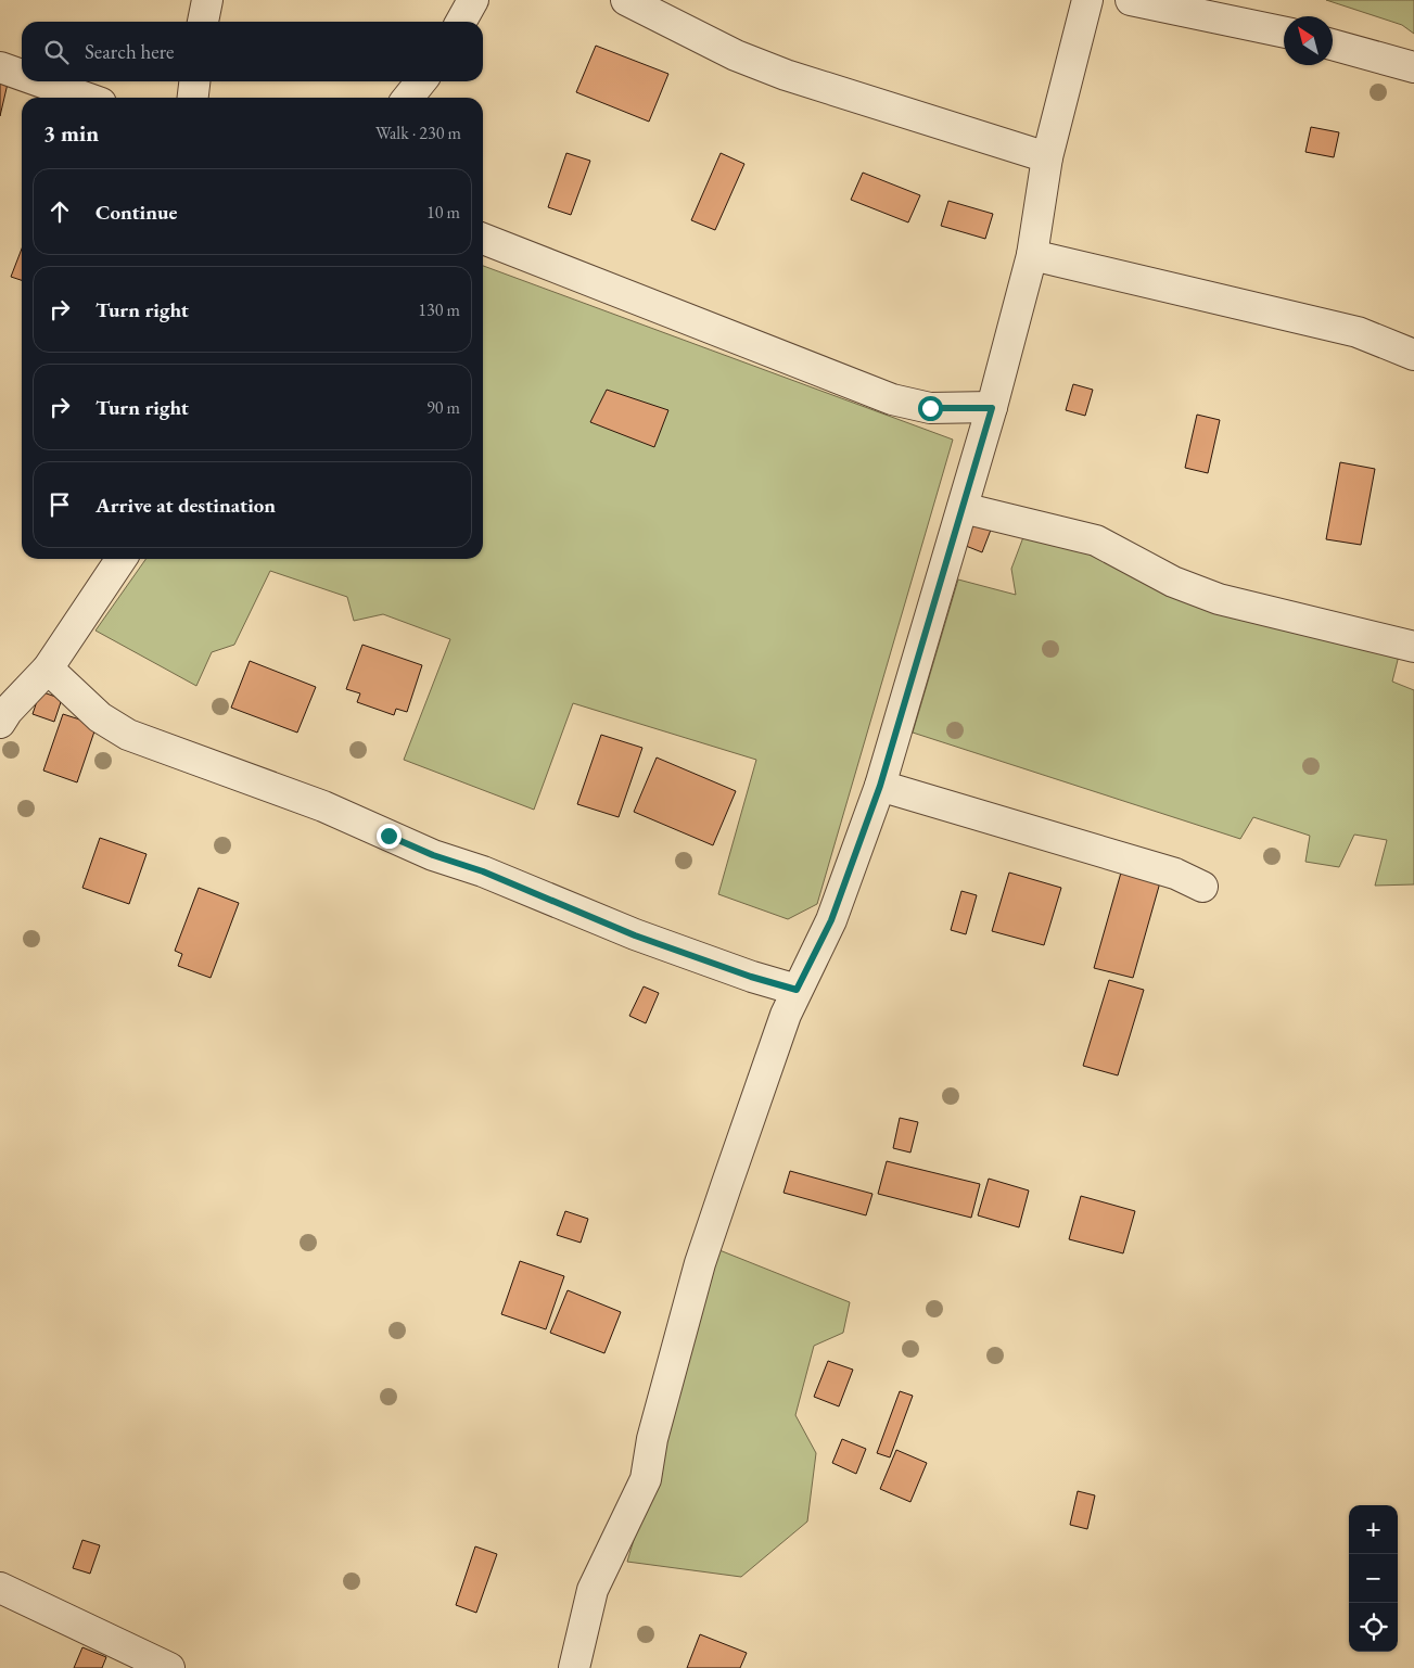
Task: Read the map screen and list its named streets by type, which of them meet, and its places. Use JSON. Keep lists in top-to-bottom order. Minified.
{"north":"top left","page":{"search":"Search here","heading":["3 min","Walk · 230 m"],"list":[["Continue","10 m"],["Turn right","130 m"],["Turn right","90 m"],"Arrive at destination"],"map_buttons":["+","−"]}}
